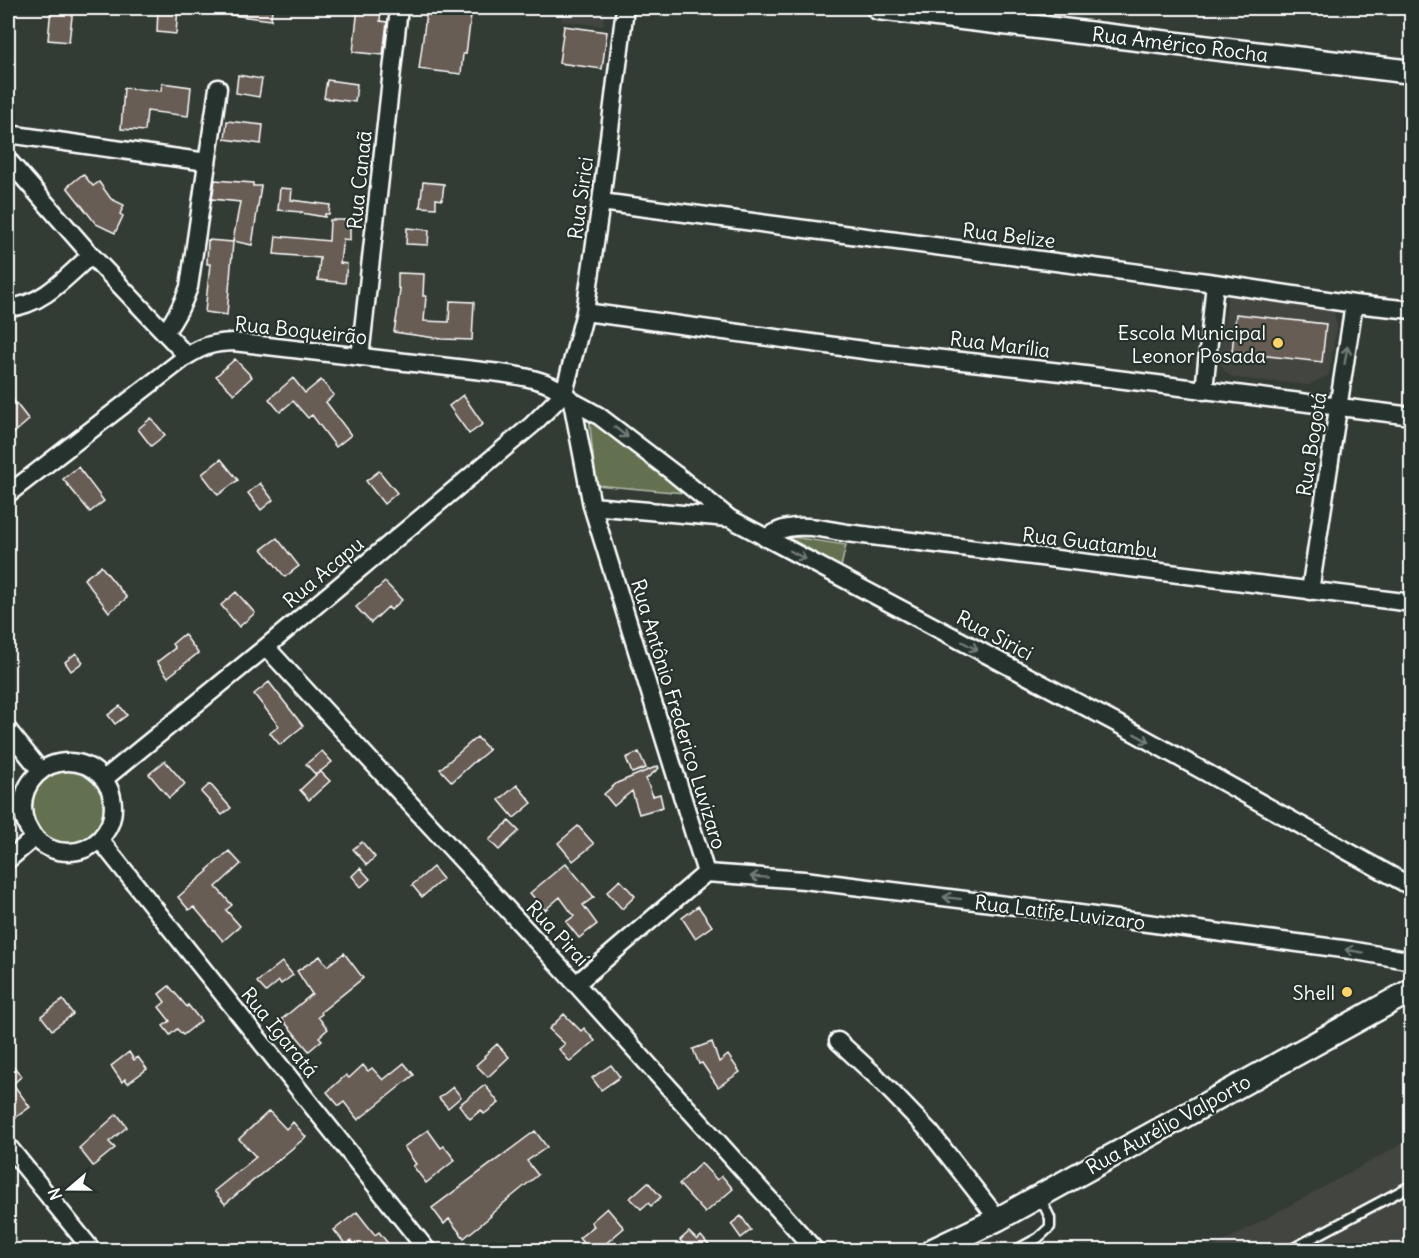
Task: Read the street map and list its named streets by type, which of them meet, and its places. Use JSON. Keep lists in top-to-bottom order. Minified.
{"streets":{"main road":["Rua Américo Rocha","Rua Aurélio Valporto"],"street":["Rua Canaã","Rua Sirici","Rua Belize","Rua Boqueirão","Rua Marília","Rua Bogotá","Rua Guatambu","Rua Acapu","Rua Antônio Frederico Luvizaro","Rua Latife Luvizaro","Rua Piraí","Rua Igaratá"]},"crossings":[["Rua Canaã","Rua Boqueirão"],["Rua Sirici","Rua Belize"],["Rua Sirici","Rua Boqueirão"],["Rua Sirici","Rua Marília"],["Rua Sirici","Rua Guatambu"],["Rua Sirici","Rua Acapu"],["Rua Sirici","Rua Antônio Frederico Luvizaro"],["Rua Belize","Rua Bogotá"],["Rua Boqueirão","Rua Acapu"],["Rua Boqueirão","Rua Antônio Frederico Luvizaro"],["Rua Marília","Rua Bogotá"],["Rua Bogotá","Rua Guatambu"],["Rua Acapu","Rua Antônio Frederico Luvizaro"],["Rua Acapu","Rua Piraí"],["Rua Acapu","Rua Igaratá"],["Rua Antônio Frederico Luvizaro","Rua Latife Luvizaro"],["Rua Antônio Frederico Luvizaro","Rua Piraí"]],"one_way":["Rua Sirici","Rua Latife Luvizaro"],"places":["Escola Municipal Leonor Posada","Shell"],"north":"left"}
